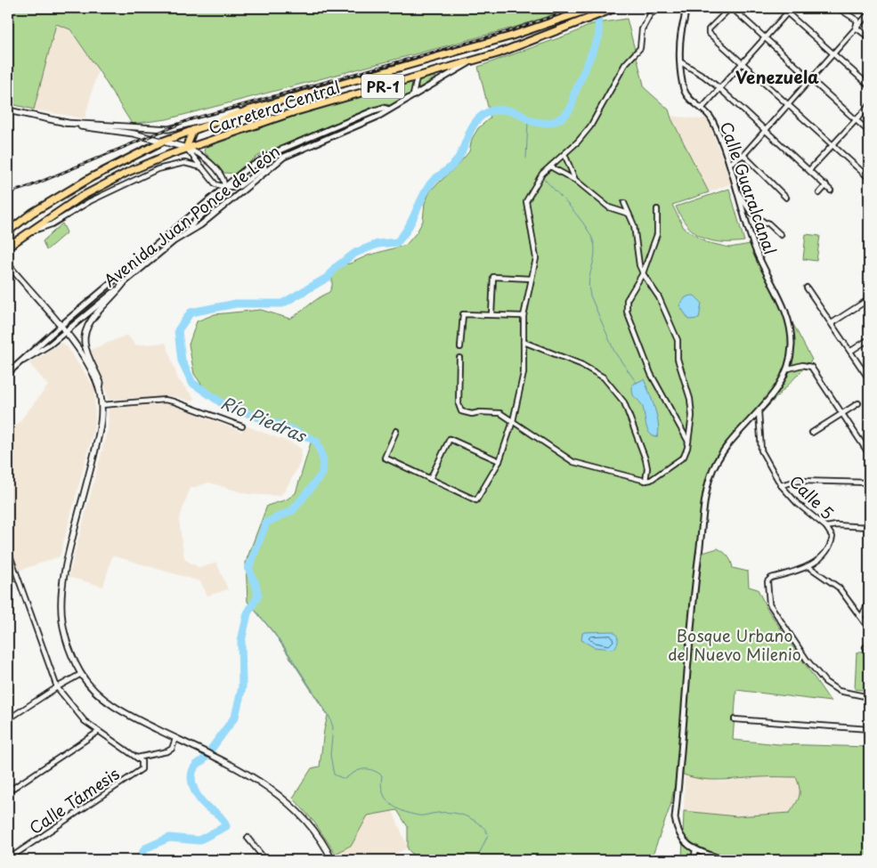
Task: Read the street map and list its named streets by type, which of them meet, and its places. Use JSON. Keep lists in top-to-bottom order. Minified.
{"streets":{"highway":["PR-1","Carretera Central"],"street":["Calle Guaralcanal","Avenida Juan Ponce de León","Calle 5","Calle Támesis"]},"crossings":[["Carretera Central","Avenida Juan Ponce de León"],["Calle Guaralcanal","Calle 5"]],"districts":["Venezuela"],"water":["Río Piedras"],"parks":["Bosque Urbano del Nuevo Milenio"]}
